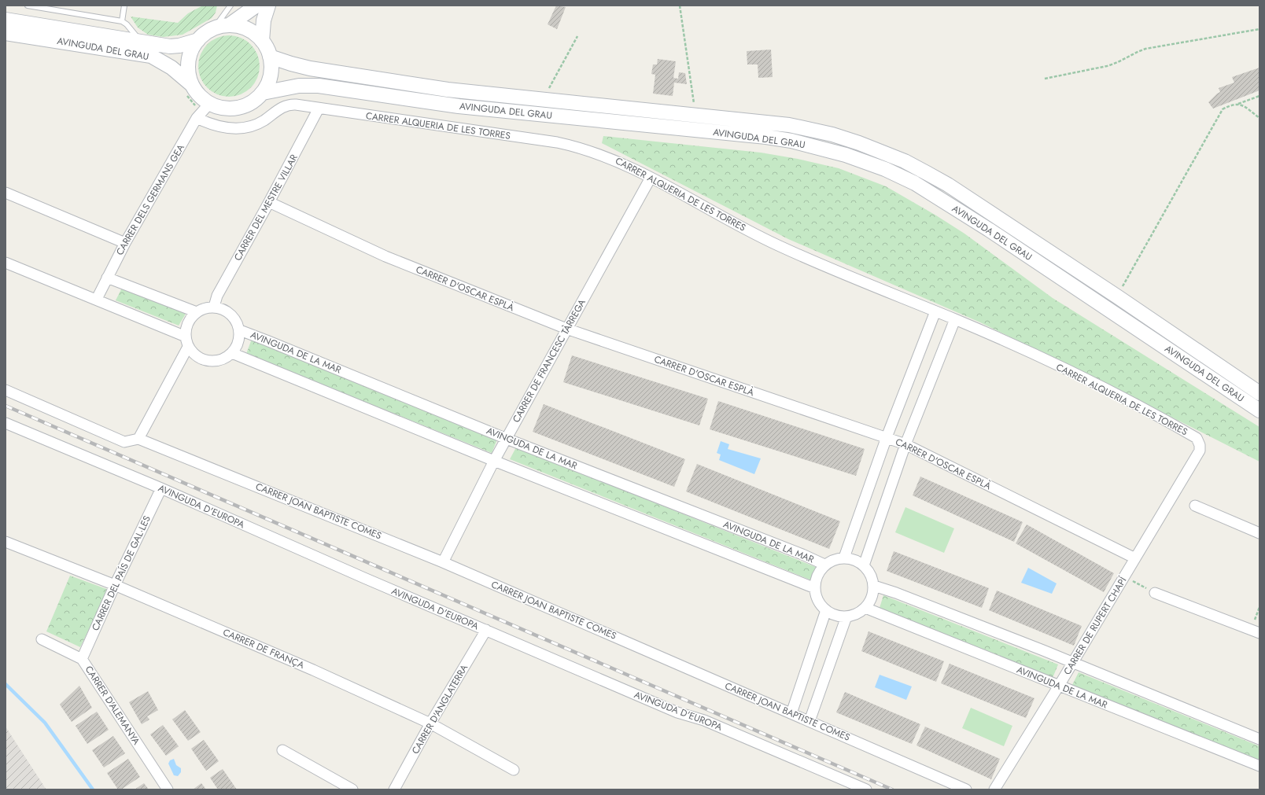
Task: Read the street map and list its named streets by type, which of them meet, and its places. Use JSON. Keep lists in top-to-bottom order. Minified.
{"streets":{"main road":["AVINGUDA DEL GRAU"],"street":["CARRER ALQUERIA DE LES TORRES","CARRER DELS GERMANS GEA","CARRER DEL MESTRE VILLAR","CARRER D'OSCAR ESPLÀ","AVINGUDA DE LA MAR","CARRER DE FRANCESC TÀRREGA","AVINGUDA D'EUROPA","CARRER JOAN BAPTISTE COMES","CARRER DEL PAÍS DE GAL·LES","CARRER DE RUPERT CHAPÍ","CARRER DE FRANÇA","CARRER D'ALEMANYA","CARRER D'ANGLATERRA"]},"crossings":[["AVINGUDA DEL GRAU","CARRER DELS GERMANS GEA"],["CARRER ALQUERIA DE LES TORRES","CARRER DEL MESTRE VILLAR"],["CARRER ALQUERIA DE LES TORRES","CARRER D'OSCAR ESPLÀ"],["CARRER ALQUERIA DE LES TORRES","CARRER DE FRANCESC TÀRREGA"],["CARRER ALQUERIA DE LES TORRES","CARRER DE RUPERT CHAPÍ"],["CARRER DEL MESTRE VILLAR","CARRER D'OSCAR ESPLÀ"],["CARRER DEL MESTRE VILLAR","AVINGUDA DE LA MAR"],["CARRER D'OSCAR ESPLÀ","CARRER DE FRANCESC TÀRREGA"],["CARRER D'OSCAR ESPLÀ","CARRER DE RUPERT CHAPÍ"],["AVINGUDA DE LA MAR","CARRER DE FRANCESC TÀRREGA"],["AVINGUDA DE LA MAR","CARRER DE RUPERT CHAPÍ"],["CARRER DE FRANCESC TÀRREGA","CARRER JOAN BAPTISTE COMES"],["AVINGUDA D'EUROPA","CARRER DEL PAÍS DE GAL·LES"],["AVINGUDA D'EUROPA","CARRER D'ANGLATERRA"],["CARRER DEL PAÍS DE GAL·LES","CARRER DE FRANÇA"],["CARRER DEL PAÍS DE GAL·LES","CARRER D'ALEMANYA"],["CARRER DE FRANÇA","CARRER D'ANGLATERRA"]]}
